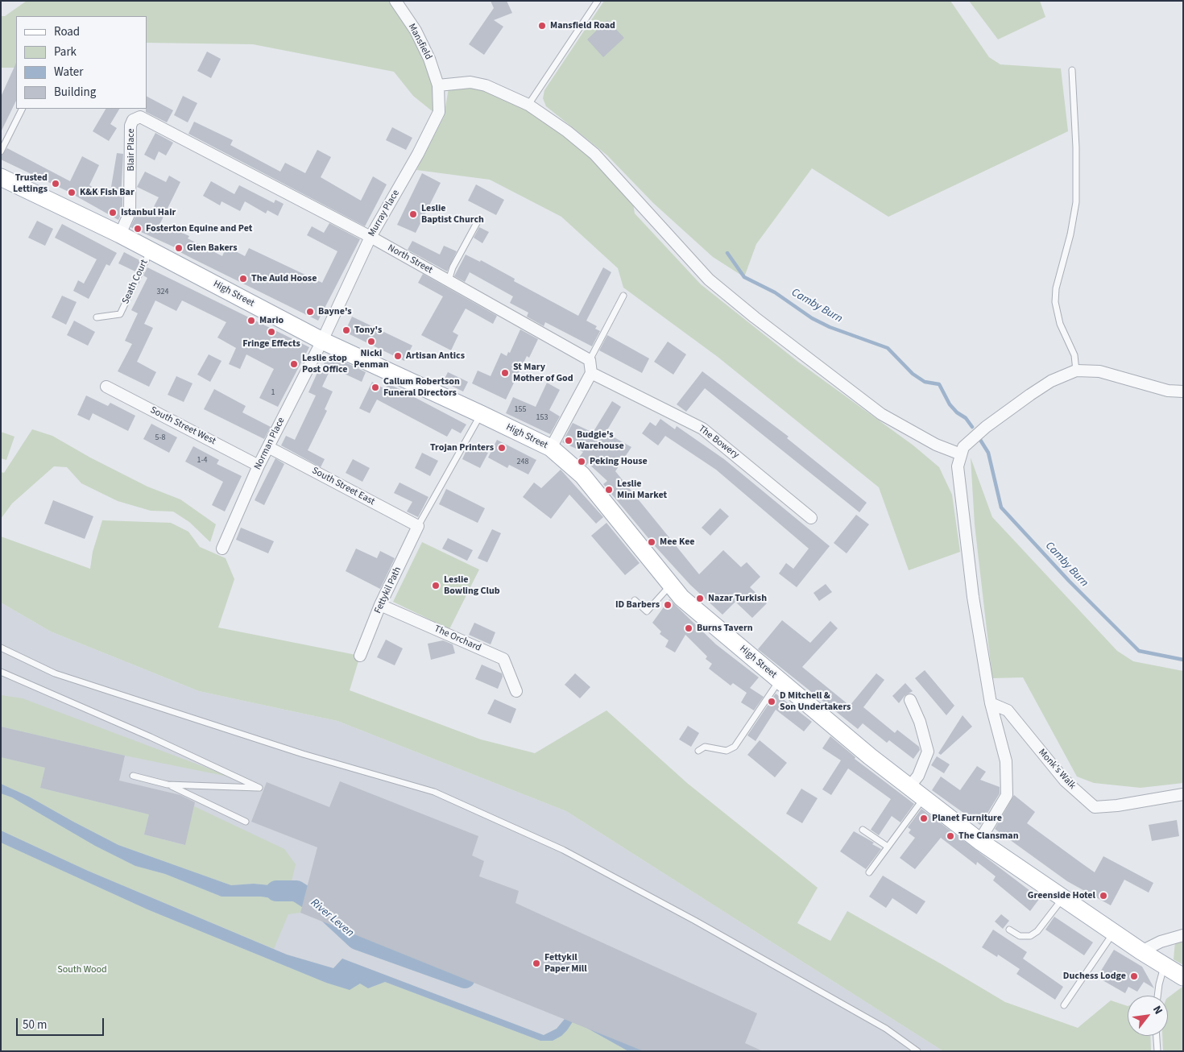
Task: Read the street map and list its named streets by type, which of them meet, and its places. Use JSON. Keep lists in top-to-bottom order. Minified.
{"streets":{"main road":["High Street"],"street":["Mansfield","Blair Place","Murray Place","North Street","South Street West","The Bowery","Norman Place","South Street East","Fettykil Path","The Orchard","Monk's Walk"],"lane":["Seath Court"]},"crossings":[["Mansfield","Murray Place"],["Blair Place","North Street"],["Blair Place","High Street"],["Murray Place","North Street"],["Murray Place","High Street"],["Murray Place","Norman Place"],["Seath Court","High Street"],["High Street","Norman Place"],["South Street West","Norman Place"],["Norman Place","South Street East"],["South Street East","Fettykil Path"],["Fettykil Path","The Orchard"]],"water":["Camby Burn","River Leven"],"parks":["South Wood"],"places":["Mansfield Road","Trusted Lettings","K&K Fish Bar","Istanbul Hair","Leslie Baptist Church","Fosterton Equine and Pet","Glen Bakers","The Auld Hoose","Bayne's","Mario","Tony's","Fringe Effects","Nicki Penman","Artisan Antics","Leslie stop Post Office","St Mary Mother of God","Callum Robertson Funeral Directors","Budgie's Warehouse","Trojan Printers","Peking House","Leslie Mini Market","Mee Kee","Leslie Bowling Club","Nazar Turkish","ID Barbers","Burns Tavern","D Mitchell & Son Undertakers","Planet Furniture","The Clansman","Greenside Hotel","Fettykil Paper Mill","Duchess Lodge"],"house_numbers":["324","1","155","153","5-8","1-4","248"],"legend":["Road","Park","Water","Building"],"scale_bar":"50 m","north":"top right"}
